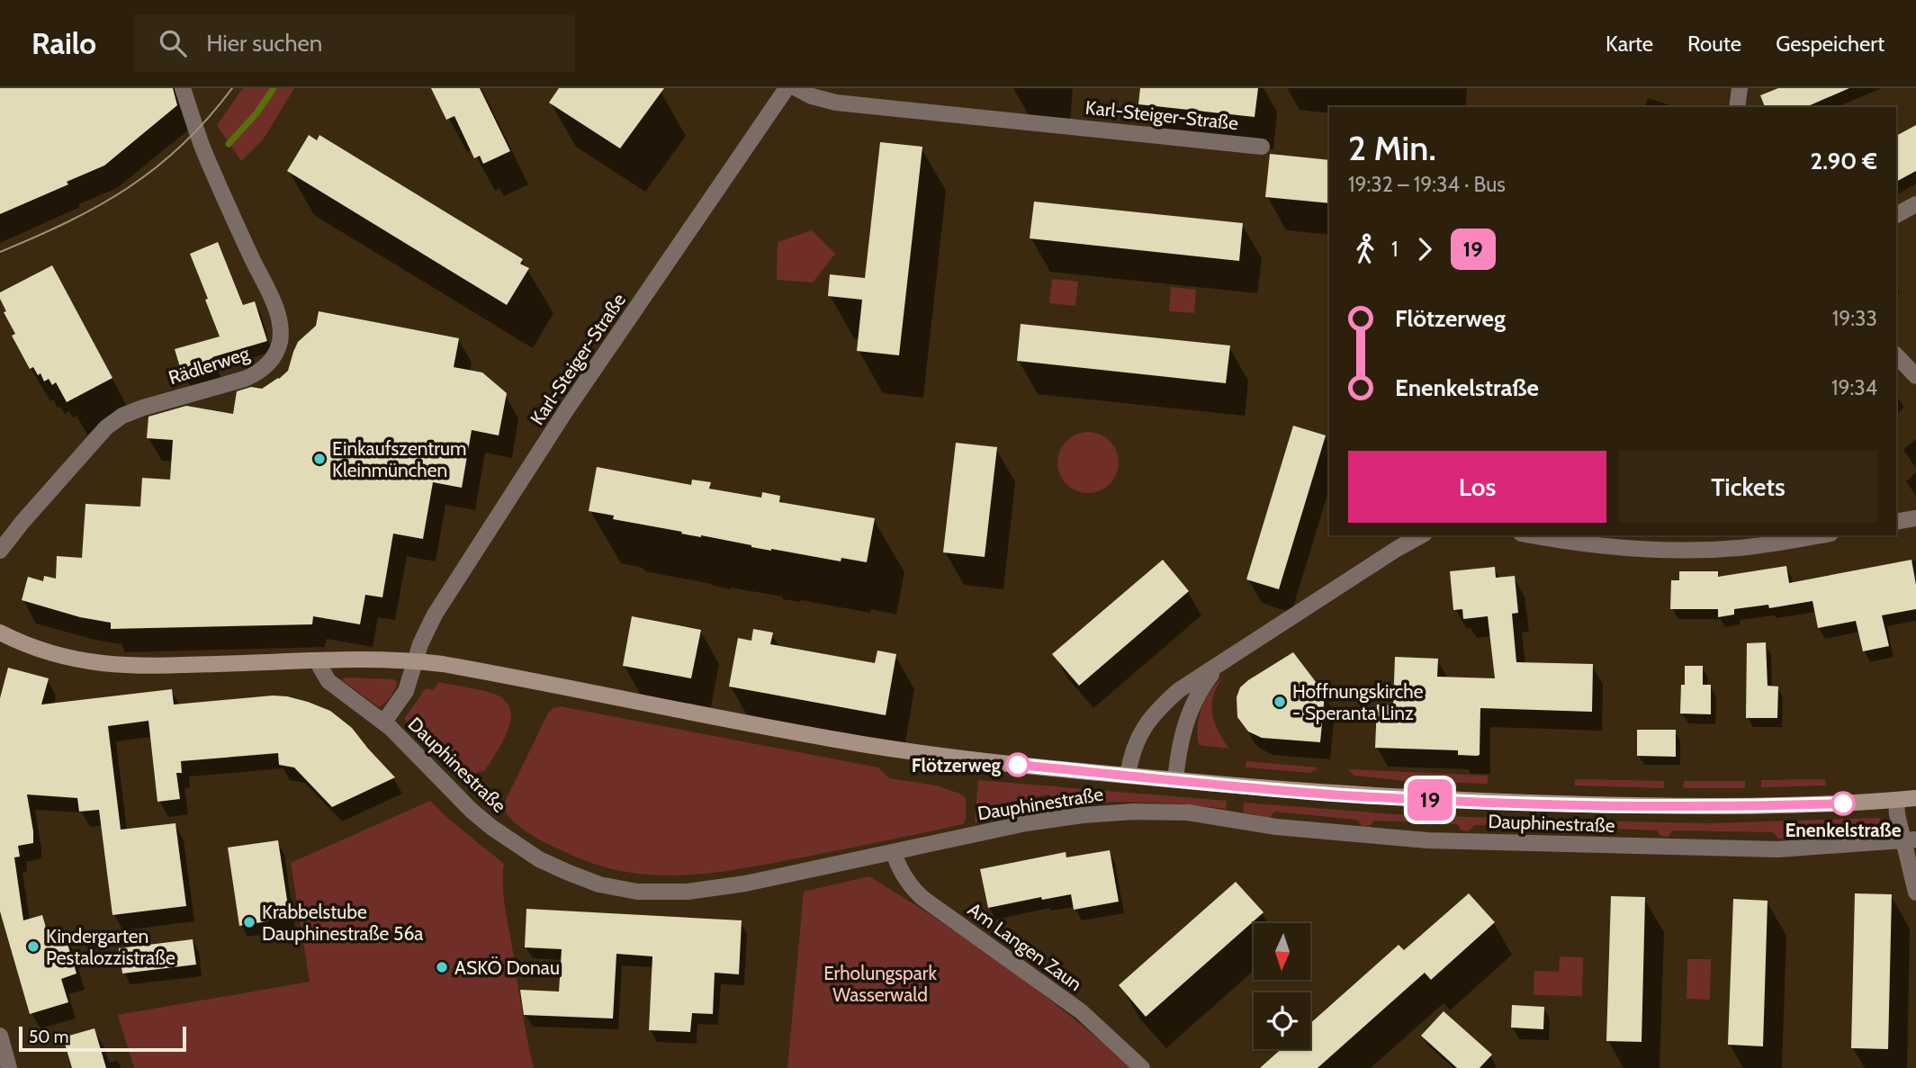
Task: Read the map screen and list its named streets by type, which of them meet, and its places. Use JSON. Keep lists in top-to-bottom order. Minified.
{"streets":{"main road":["Dauphinestraße"],"street":["Karl-Steiger-Straße","Rädlerweg","Am Langen Zaun"]},"crossings":[["Karl-Steiger-Straße","Dauphinestraße"],["Dauphinestraße","Am Langen Zaun"]],"parks":["Erholungspark Wasserwald"],"places":["Einkaufszentrum Kleinmünchen","Hoffnungskirche - Speranta Linz","Flötzerweg","Enenkelstraße","Krabbelstube Dauphinestraße 56a","Kindergarten Pestalozzistraße","ASKÖ Donau"],"lines":["bus line 19"],"scale_bar":"50 m","north":"bottom","page":{"header":"Railo","search":"Hier suchen","nav":["Karte","Route","Gespeichert"],"on_map":"19","heading":["2 Min.","19:32 – 19:34 · Bus","2.90 €"],"legs":["1","19"],"list":[{"name":"Flötzerweg","value":"19:33"},{"name":"Enenkelstraße","value":"19:34"}],"buttons":["Los","Tickets"],"scale":"50 m"}}
